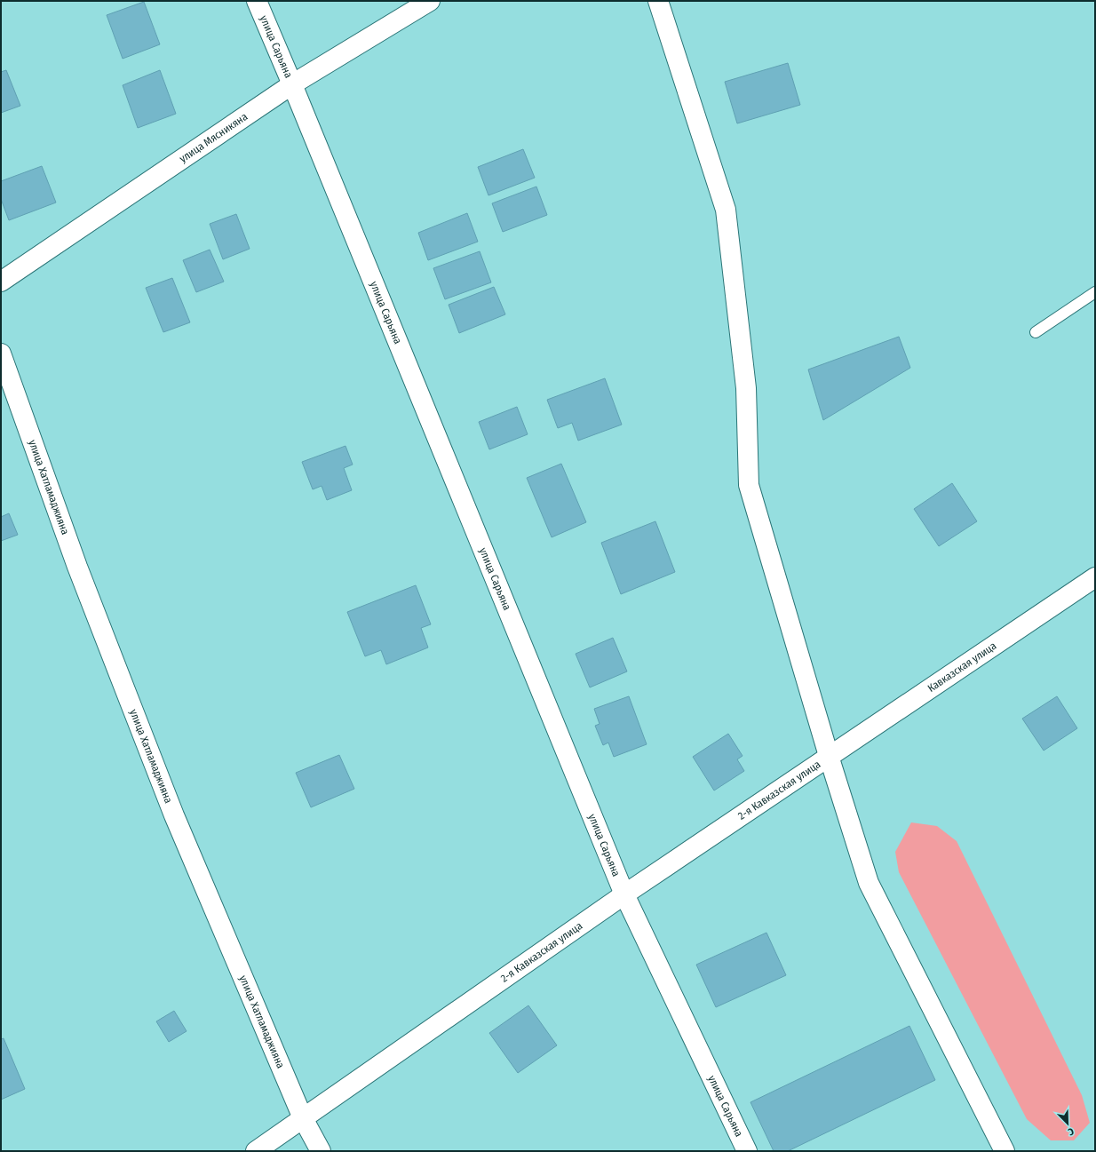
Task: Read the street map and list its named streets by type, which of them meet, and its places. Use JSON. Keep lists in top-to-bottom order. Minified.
{"streets":{"street":["улица Сарьяна","улица Мясникяна","улица Хатламаджияна","Кавказская улица","2-я Кавказская улица"]},"crossings":[["улица Сарьяна","улица Мясникяна"],["улица Сарьяна","2-я Кавказская улица"],["улица Хатламаджияна","2-я Кавказская улица"],["Кавказская улица","2-я Кавказская улица"]],"north":"bottom right"}
